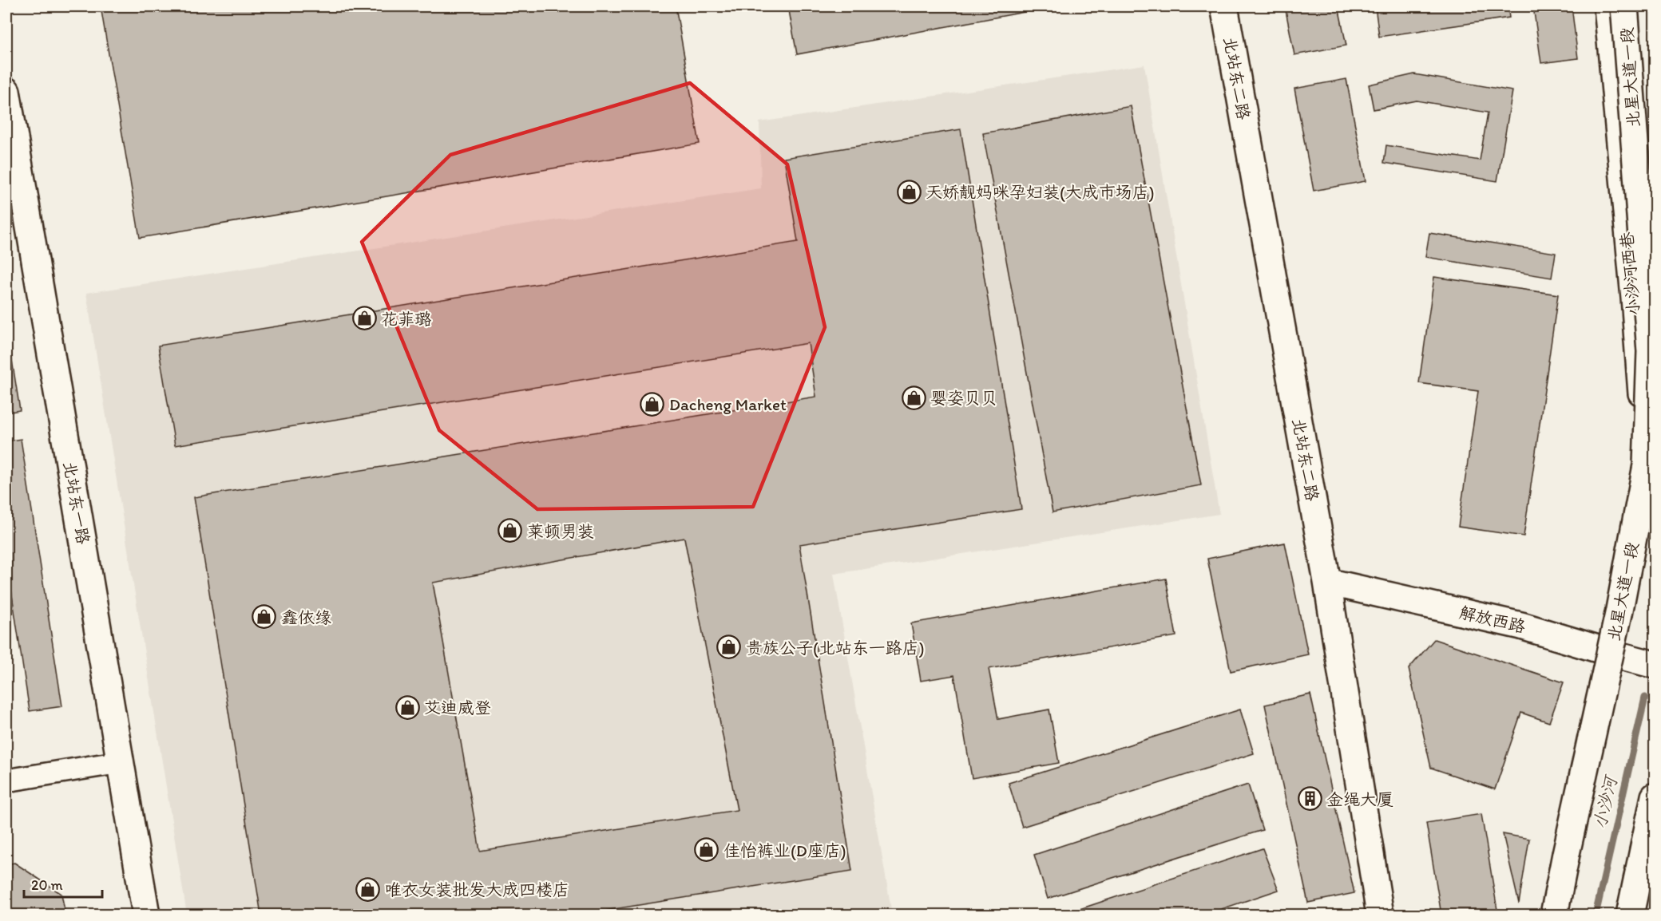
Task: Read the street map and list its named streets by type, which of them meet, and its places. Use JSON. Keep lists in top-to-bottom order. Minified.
{"streets":{"main road":["北星大道一段","北站东二路","北站东一路","解放西路"],"street":["小沙河西巷"]},"crossings":[["北站东二路","解放西路"],["小沙河西巷","解放西路"]],"water":["小沙河"],"places":{"shop":["天娇靓妈咪孕妇装(大成市场店)","花菲璐","婴姿贝贝","Dacheng Market","莱顿男装","鑫依缘","贵族公子(北站东一路店)","艾迪威登","佳怡裤业(D座店)","唯衣女装批发大成四楼店"],"building":["金绳大厦"]},"scale_bar":"20 m"}
